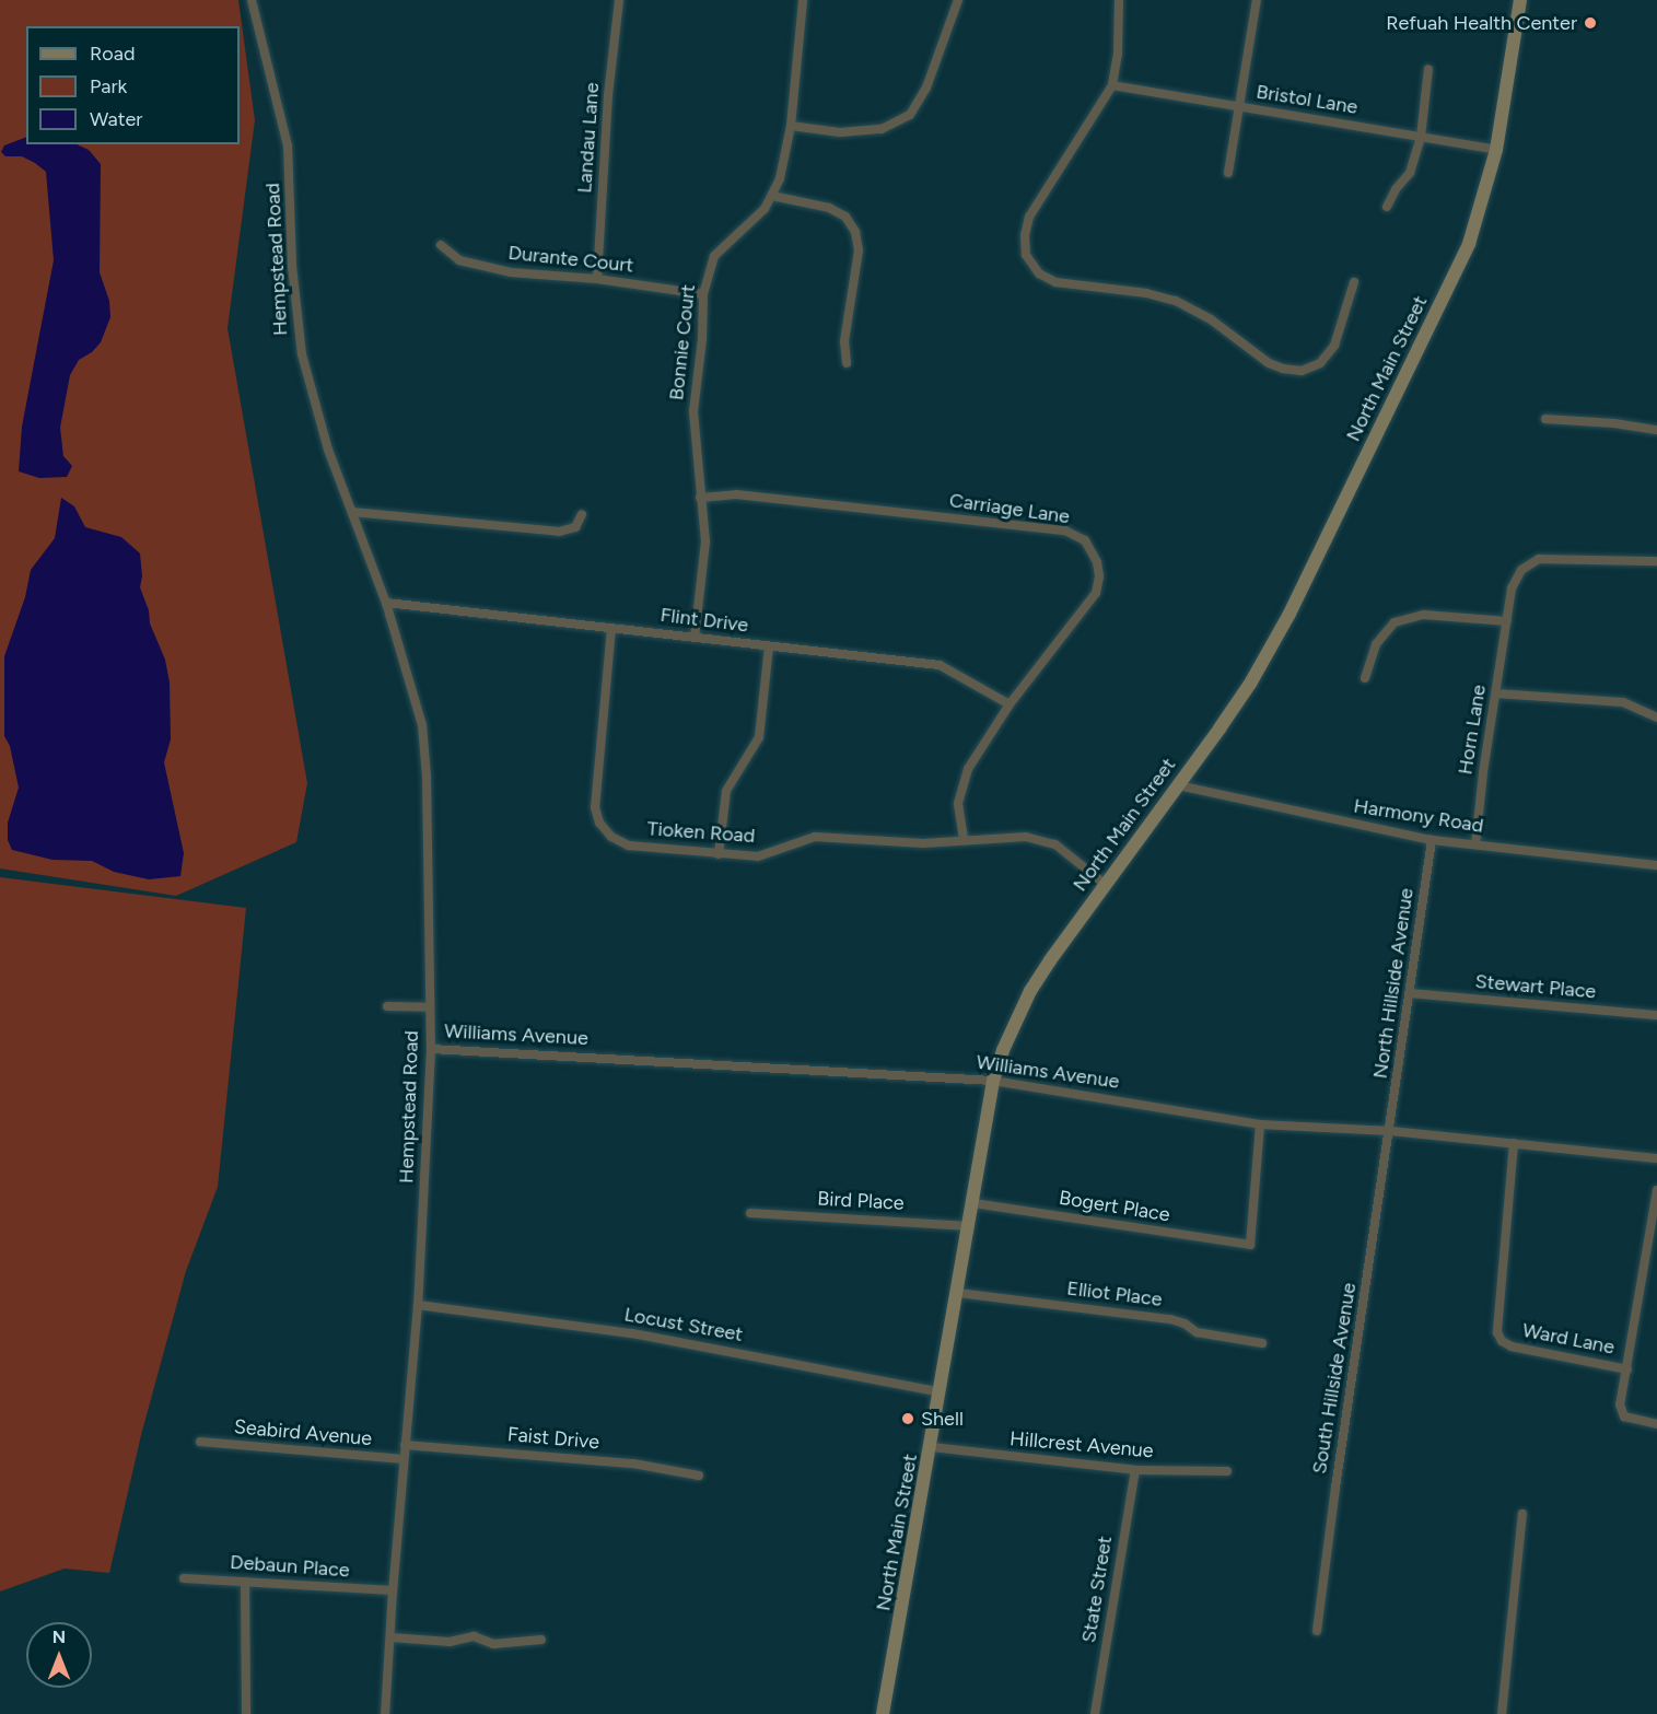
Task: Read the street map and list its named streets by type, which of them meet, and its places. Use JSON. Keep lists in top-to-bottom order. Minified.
{"streets":{"main road":["North Main Street"],"street":["Bristol Lane","Landau Lane","Hempstead Road","Durante Court","Bonnie Court","Carriage Lane","Flint Drive","Horn Lane","Harmony Road","Tioken Road","North Hillside Avenue","Stewart Place","Williams Avenue","Bird Place","Bogert Place","Elliot Place","Locust Street","Ward Lane","South Hillside Avenue","Seabird Avenue","Faist Drive","Hillcrest Avenue","Debaun Place","State Street"]},"crossings":[["Bristol Lane","North Main Street"],["Landau Lane","Durante Court"],["Hempstead Road","Flint Drive"],["Hempstead Road","Williams Avenue"],["Hempstead Road","Locust Street"],["Hempstead Road","Seabird Avenue"],["Hempstead Road","Faist Drive"],["Hempstead Road","Debaun Place"],["Durante Court","Bonnie Court"],["Bonnie Court","Carriage Lane"],["Bonnie Court","Flint Drive"],["North Main Street","Harmony Road"],["North Main Street","Tioken Road"],["North Main Street","Williams Avenue"],["North Main Street","Bird Place"],["North Main Street","Bogert Place"],["North Main Street","Elliot Place"],["North Main Street","Locust Street"],["North Main Street","Hillcrest Avenue"],["Carriage Lane","Flint Drive"],["Carriage Lane","Tioken Road"],["Flint Drive","Tioken Road"],["Horn Lane","Harmony Road"],["Harmony Road","North Hillside Avenue"],["North Hillside Avenue","Stewart Place"],["North Hillside Avenue","Williams Avenue"],["North Hillside Avenue","South Hillside Avenue"],["Williams Avenue","Bogert Place"],["Williams Avenue","Ward Lane"],["Williams Avenue","South Hillside Avenue"],["Hillcrest Avenue","State Street"]],"places":["Refuah Health Center","Shell"],"legend":["Road","Park","Water"],"north":"top"}
